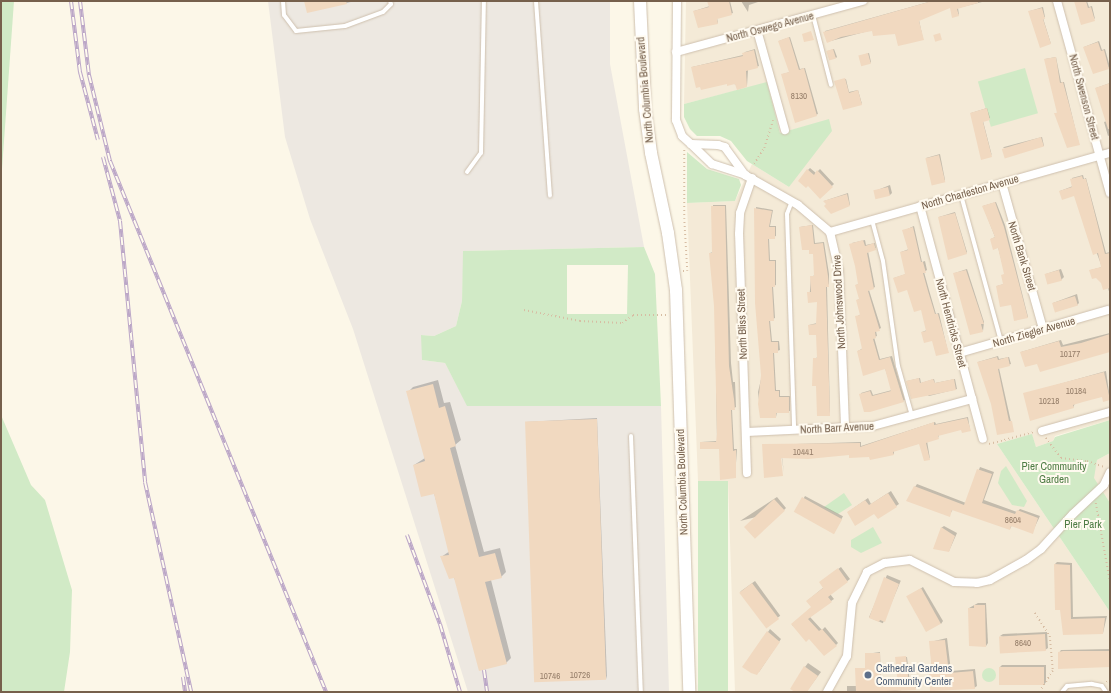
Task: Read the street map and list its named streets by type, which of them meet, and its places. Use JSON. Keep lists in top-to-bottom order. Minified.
{"streets":{"main road":["North Columbia Boulevard"],"street":["North Oswego Avenue","North Swenson Street","North Charleston Avenue","North Bank Street","North Johnswood Drive","North Hendricks Street","North Bliss Street","North Ziegler Avenue","North Barr Avenue"]},"crossings":[["North Swenson Street","North Charleston Avenue"],["North Charleston Avenue","North Bank Street"],["North Charleston Avenue","North Johnswood Drive"],["North Charleston Avenue","North Hendricks Street"],["North Bank Street","North Ziegler Avenue"],["North Johnswood Drive","North Barr Avenue"],["North Hendricks Street","North Ziegler Avenue"],["North Hendricks Street","North Barr Avenue"],["North Bliss Street","North Barr Avenue"]],"parks":["Pier Community Garden","Pier Park"],"places":["Cathedral Gardens Community Center"],"house_numbers":["8130","10177","10184","10218","10441","8604","8640","10726","10746"]}
